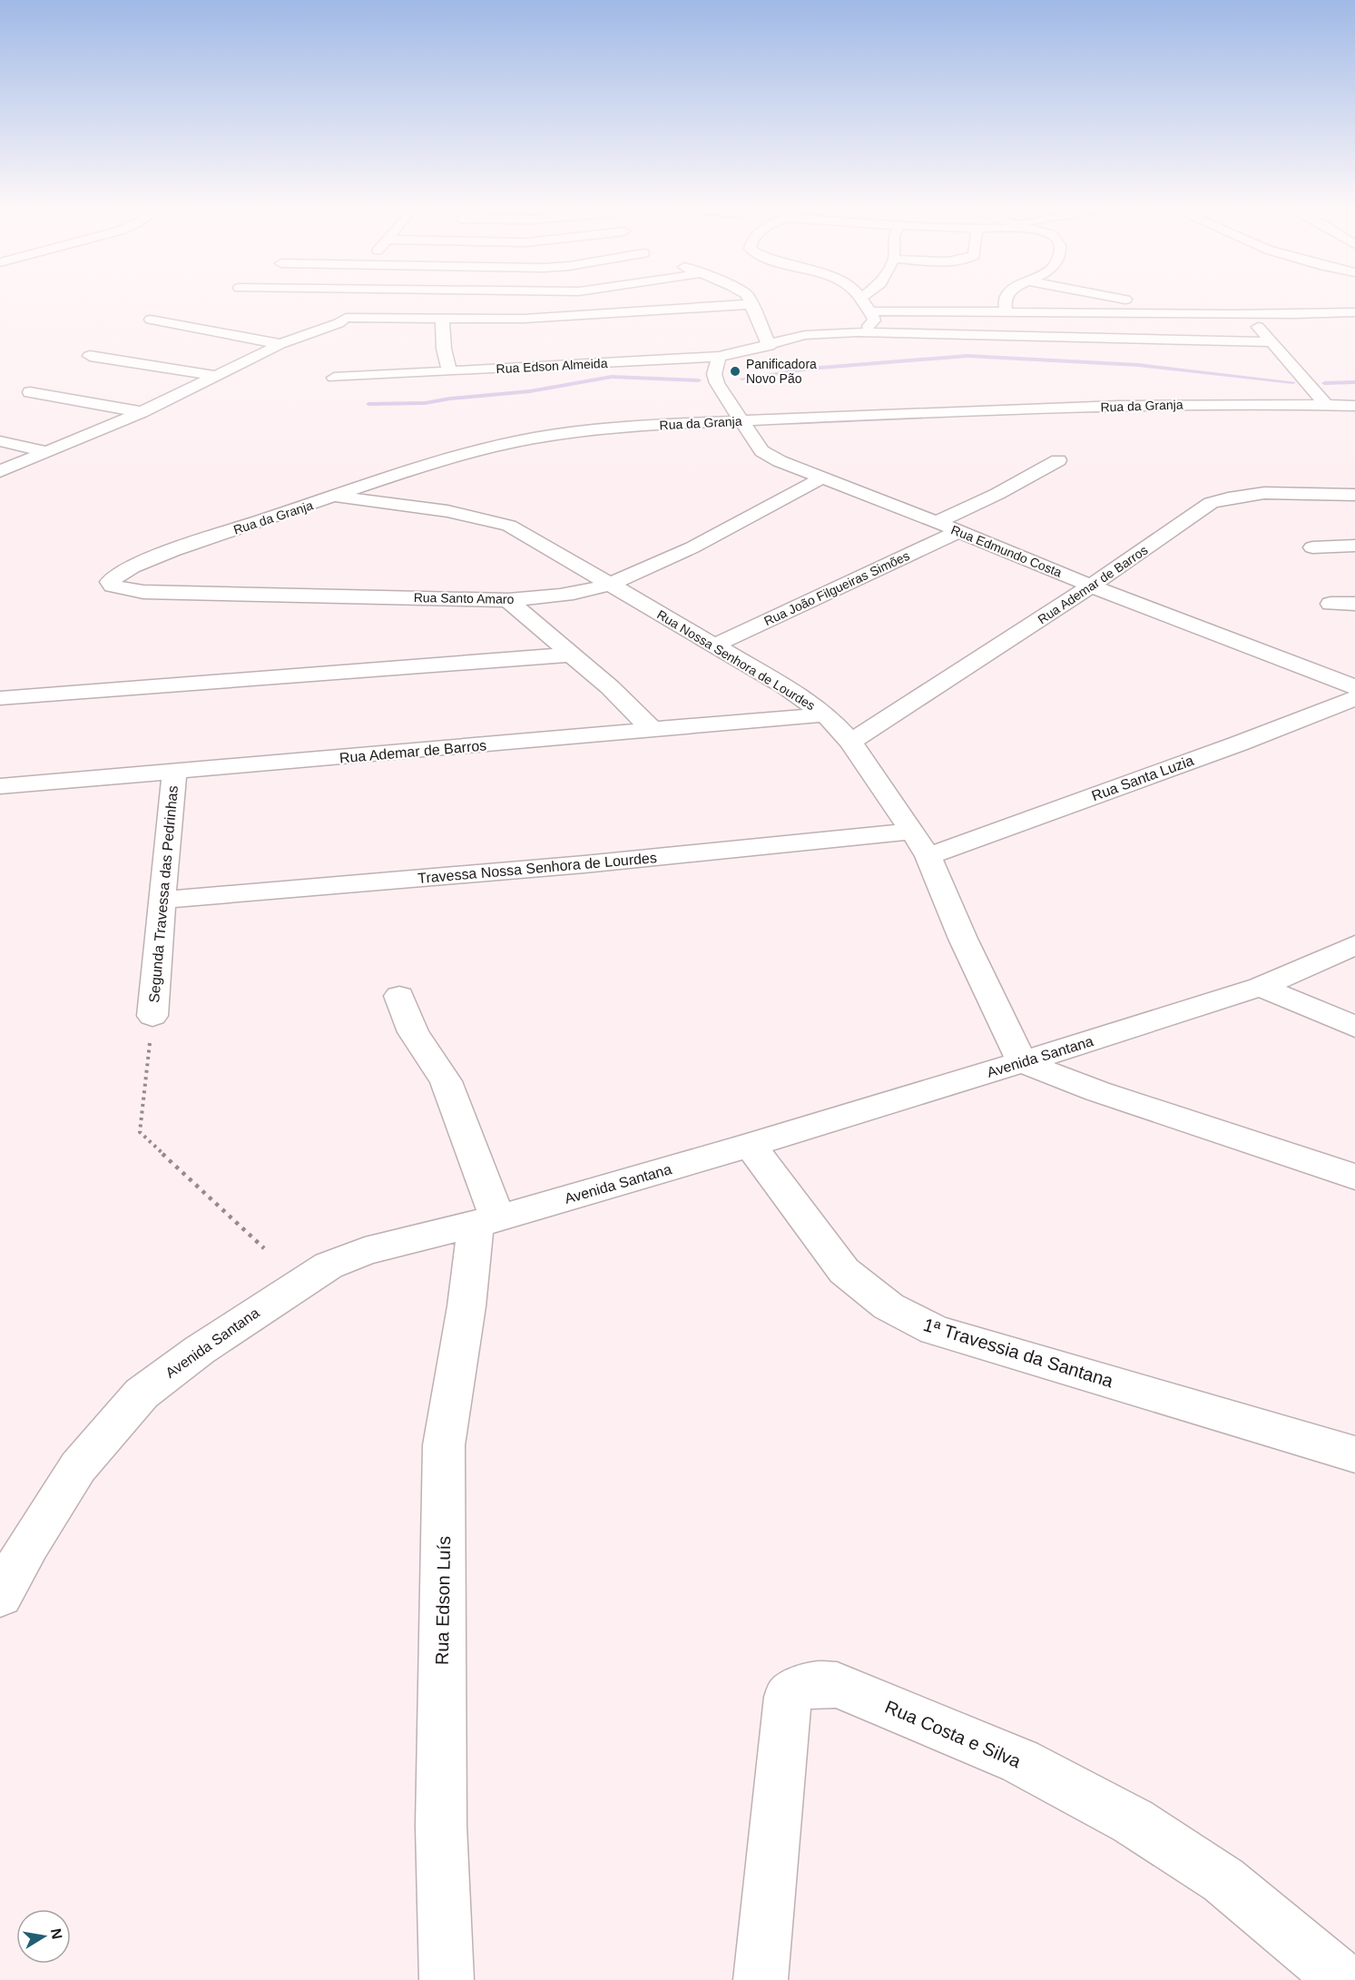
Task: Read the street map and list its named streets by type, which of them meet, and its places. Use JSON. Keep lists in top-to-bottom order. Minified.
{"streets":{"street":["Rua Edson Almeida","Rua da Granja","Rua Edmundo Costa","Rua Ademar de Barros","Rua João Filgueiras Simões","Rua Santo Amaro","Rua Nossa Senhora de Lourdes","Rua Santa Luzia","Travessa Nossa Senhora de Lourdes","Segunda Travessa das Pedrinhas","Avenida Santana","1ª Travessia da Santana","Rua Edson Luís","Rua Costa e Silva"]},"crossings":[["Rua Edson Almeida","Rua Edmundo Costa"],["Rua da Granja","Rua Edmundo Costa"],["Rua da Granja","Rua Santo Amaro"],["Rua da Granja","Rua Nossa Senhora de Lourdes"],["Rua Edmundo Costa","Rua Ademar de Barros"],["Rua Edmundo Costa","Rua João Filgueiras Simões"],["Rua Edmundo Costa","Rua Santo Amaro"],["Rua Ademar de Barros","Rua Nossa Senhora de Lourdes"],["Rua Ademar de Barros","Segunda Travessa das Pedrinhas"],["Rua João Filgueiras Simões","Rua Nossa Senhora de Lourdes"],["Rua Santo Amaro","Rua Nossa Senhora de Lourdes"],["Rua Nossa Senhora de Lourdes","Rua Santa Luzia"],["Rua Nossa Senhora de Lourdes","Travessa Nossa Senhora de Lourdes"],["Rua Nossa Senhora de Lourdes","Avenida Santana"],["Travessa Nossa Senhora de Lourdes","Segunda Travessa das Pedrinhas"],["Avenida Santana","1ª Travessia da Santana"],["Avenida Santana","Rua Edson Luís"]],"places":["Panificadora Novo Pão"],"north":"right"}
